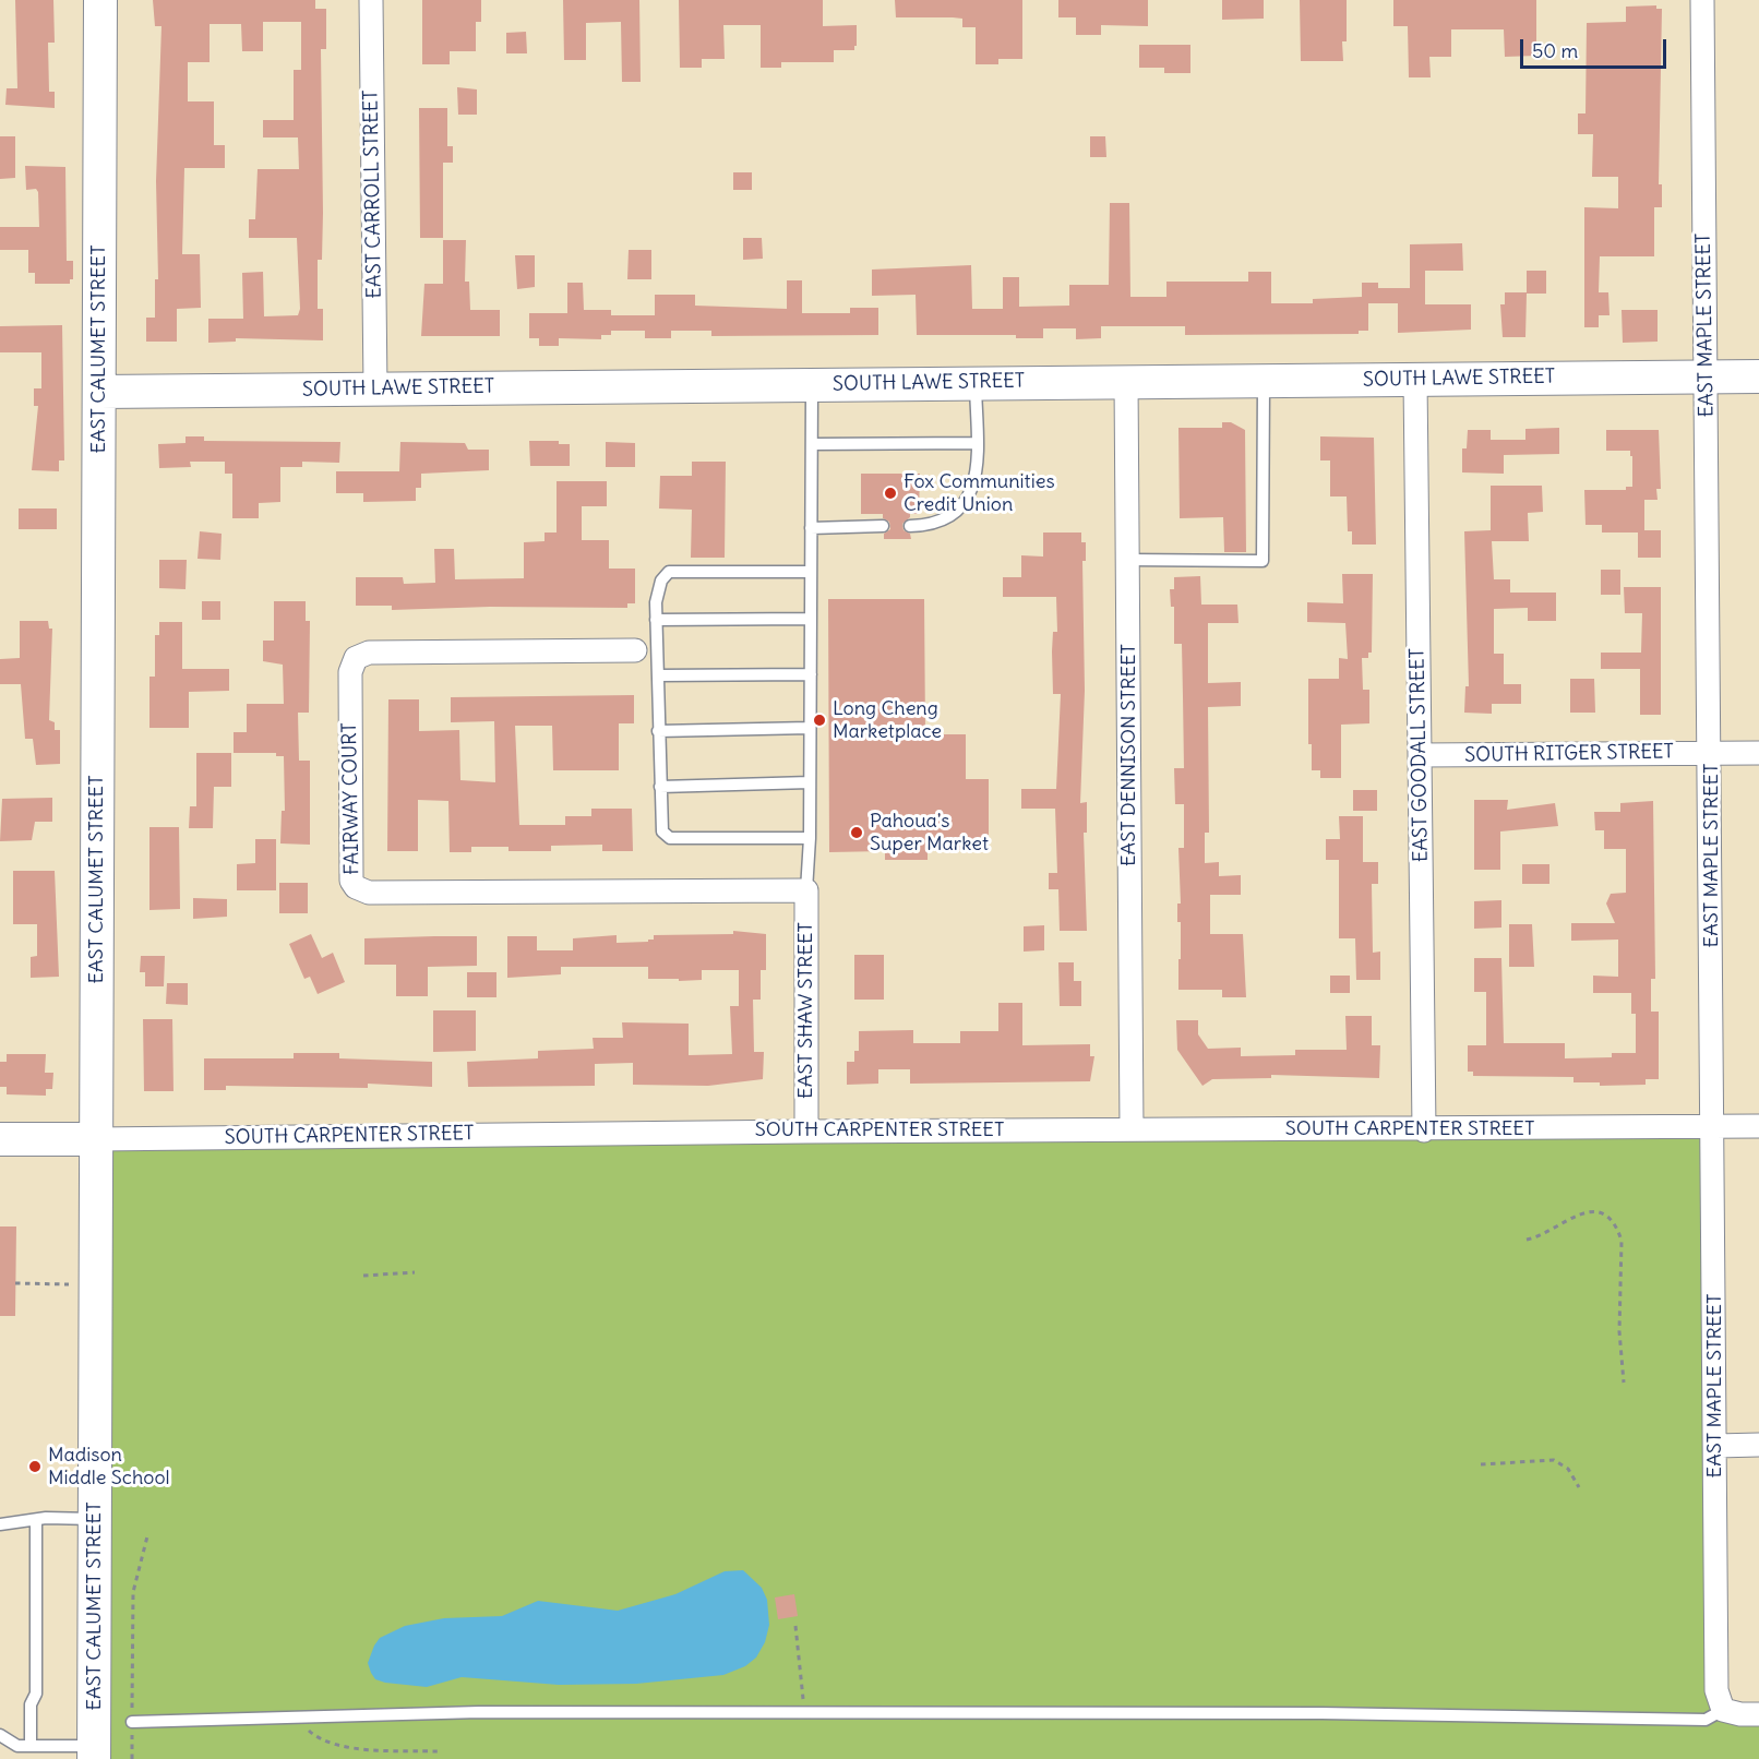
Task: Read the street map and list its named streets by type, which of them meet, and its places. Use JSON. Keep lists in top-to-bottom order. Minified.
{"streets":{"main road":["EAST CALUMET STREET","SOUTH LAWE STREET","SOUTH CARPENTER STREET"],"street":["EAST CARROLL STREET","EAST MAPLE STREET","SOUTH RITGER STREET","EAST DENNISON STREET","EAST GOODALL STREET","FAIRWAY COURT","EAST SHAW STREET"]},"crossings":[["EAST CARROLL STREET","SOUTH LAWE STREET"],["EAST MAPLE STREET","SOUTH LAWE STREET"],["EAST MAPLE STREET","SOUTH RITGER STREET"],["EAST MAPLE STREET","SOUTH CARPENTER STREET"],["EAST CALUMET STREET","SOUTH LAWE STREET"],["EAST CALUMET STREET","SOUTH CARPENTER STREET"],["SOUTH LAWE STREET","EAST DENNISON STREET"],["SOUTH LAWE STREET","EAST GOODALL STREET"],["SOUTH RITGER STREET","EAST GOODALL STREET"],["EAST DENNISON STREET","SOUTH CARPENTER STREET"],["EAST GOODALL STREET","SOUTH CARPENTER STREET"],["FAIRWAY COURT","EAST SHAW STREET"],["EAST SHAW STREET","SOUTH CARPENTER STREET"]],"places":["Fox Communities Credit Union","Long Cheng Marketplace","Pahoua's Super Market","Madison Middle School"],"scale_bar":"50 m"}
